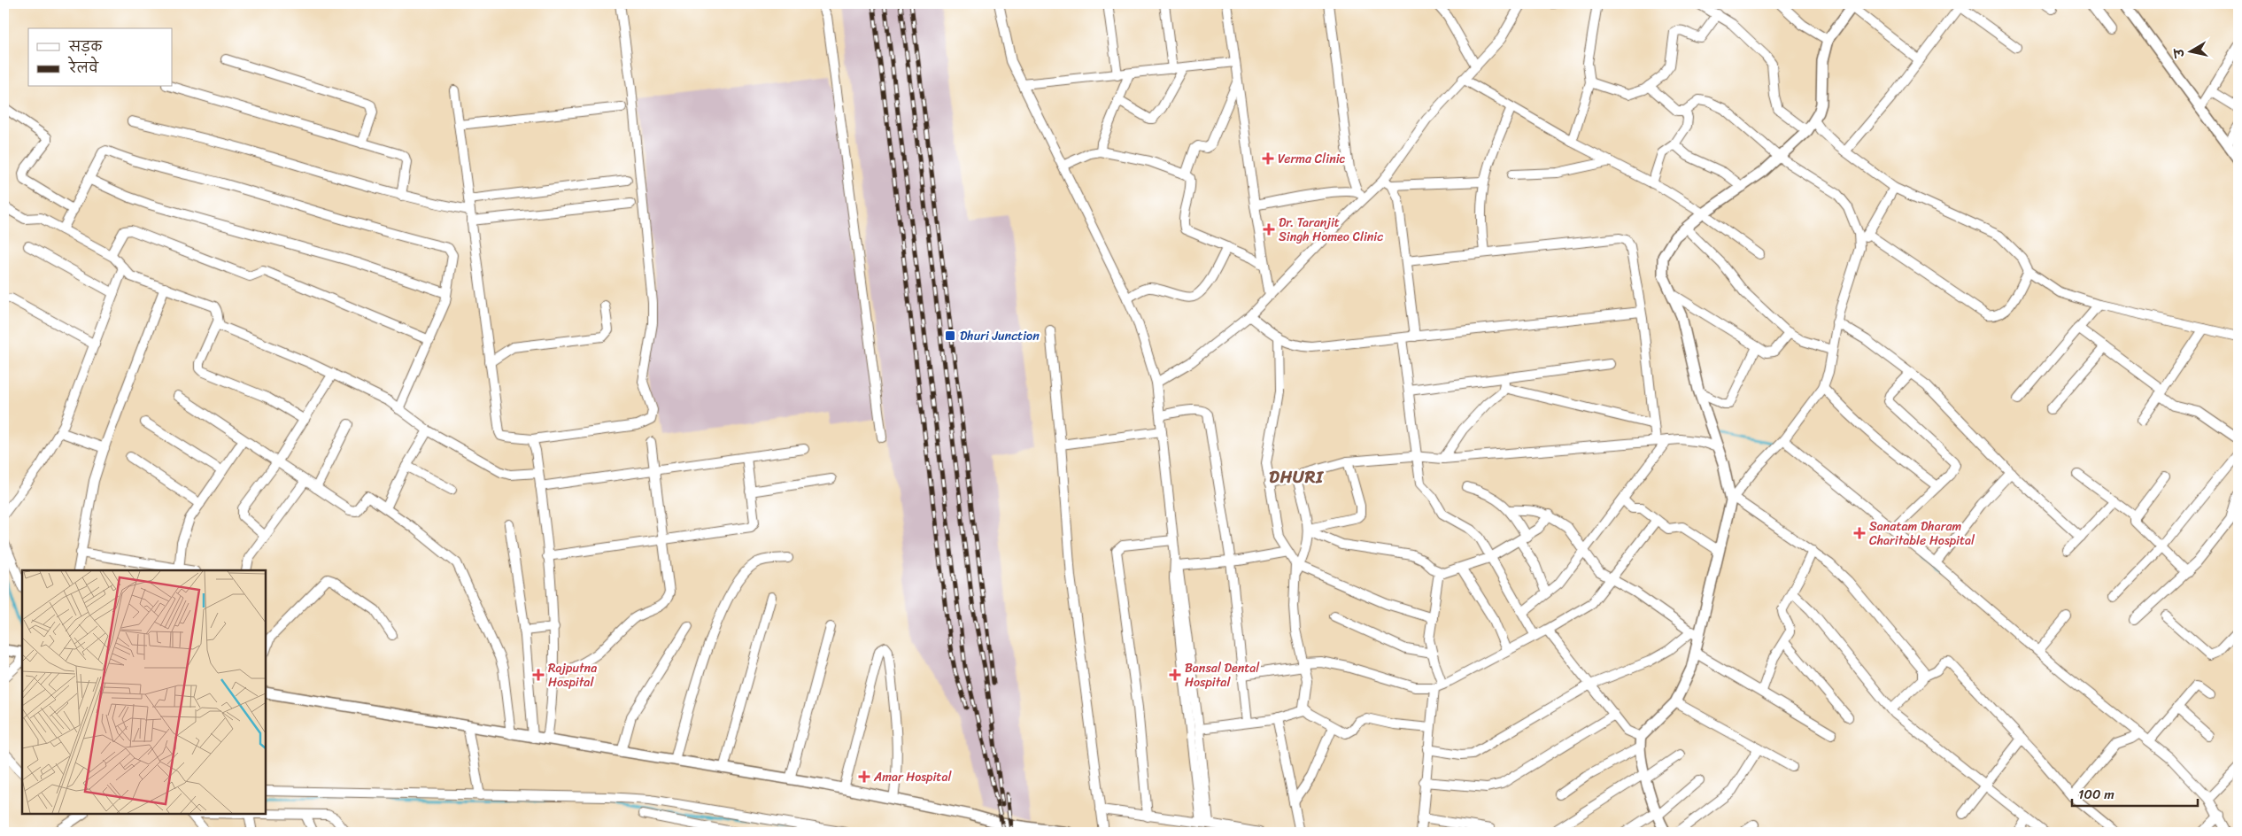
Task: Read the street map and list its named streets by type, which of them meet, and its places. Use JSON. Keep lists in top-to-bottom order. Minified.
{"districts":["DHURI"],"places":{"health":["Verma Clinic","Dr. Taranjit Singh Homeo Clinic","Sanatam Dharam Charitable Hospital","Rajputna Hospital","Bansal Dental Hospital","Amar Hospital"],"transit":["Dhuri Junction"]},"legend":["सड़क","रेलवे"],"scale_bar":"100 m","north":"left"}
